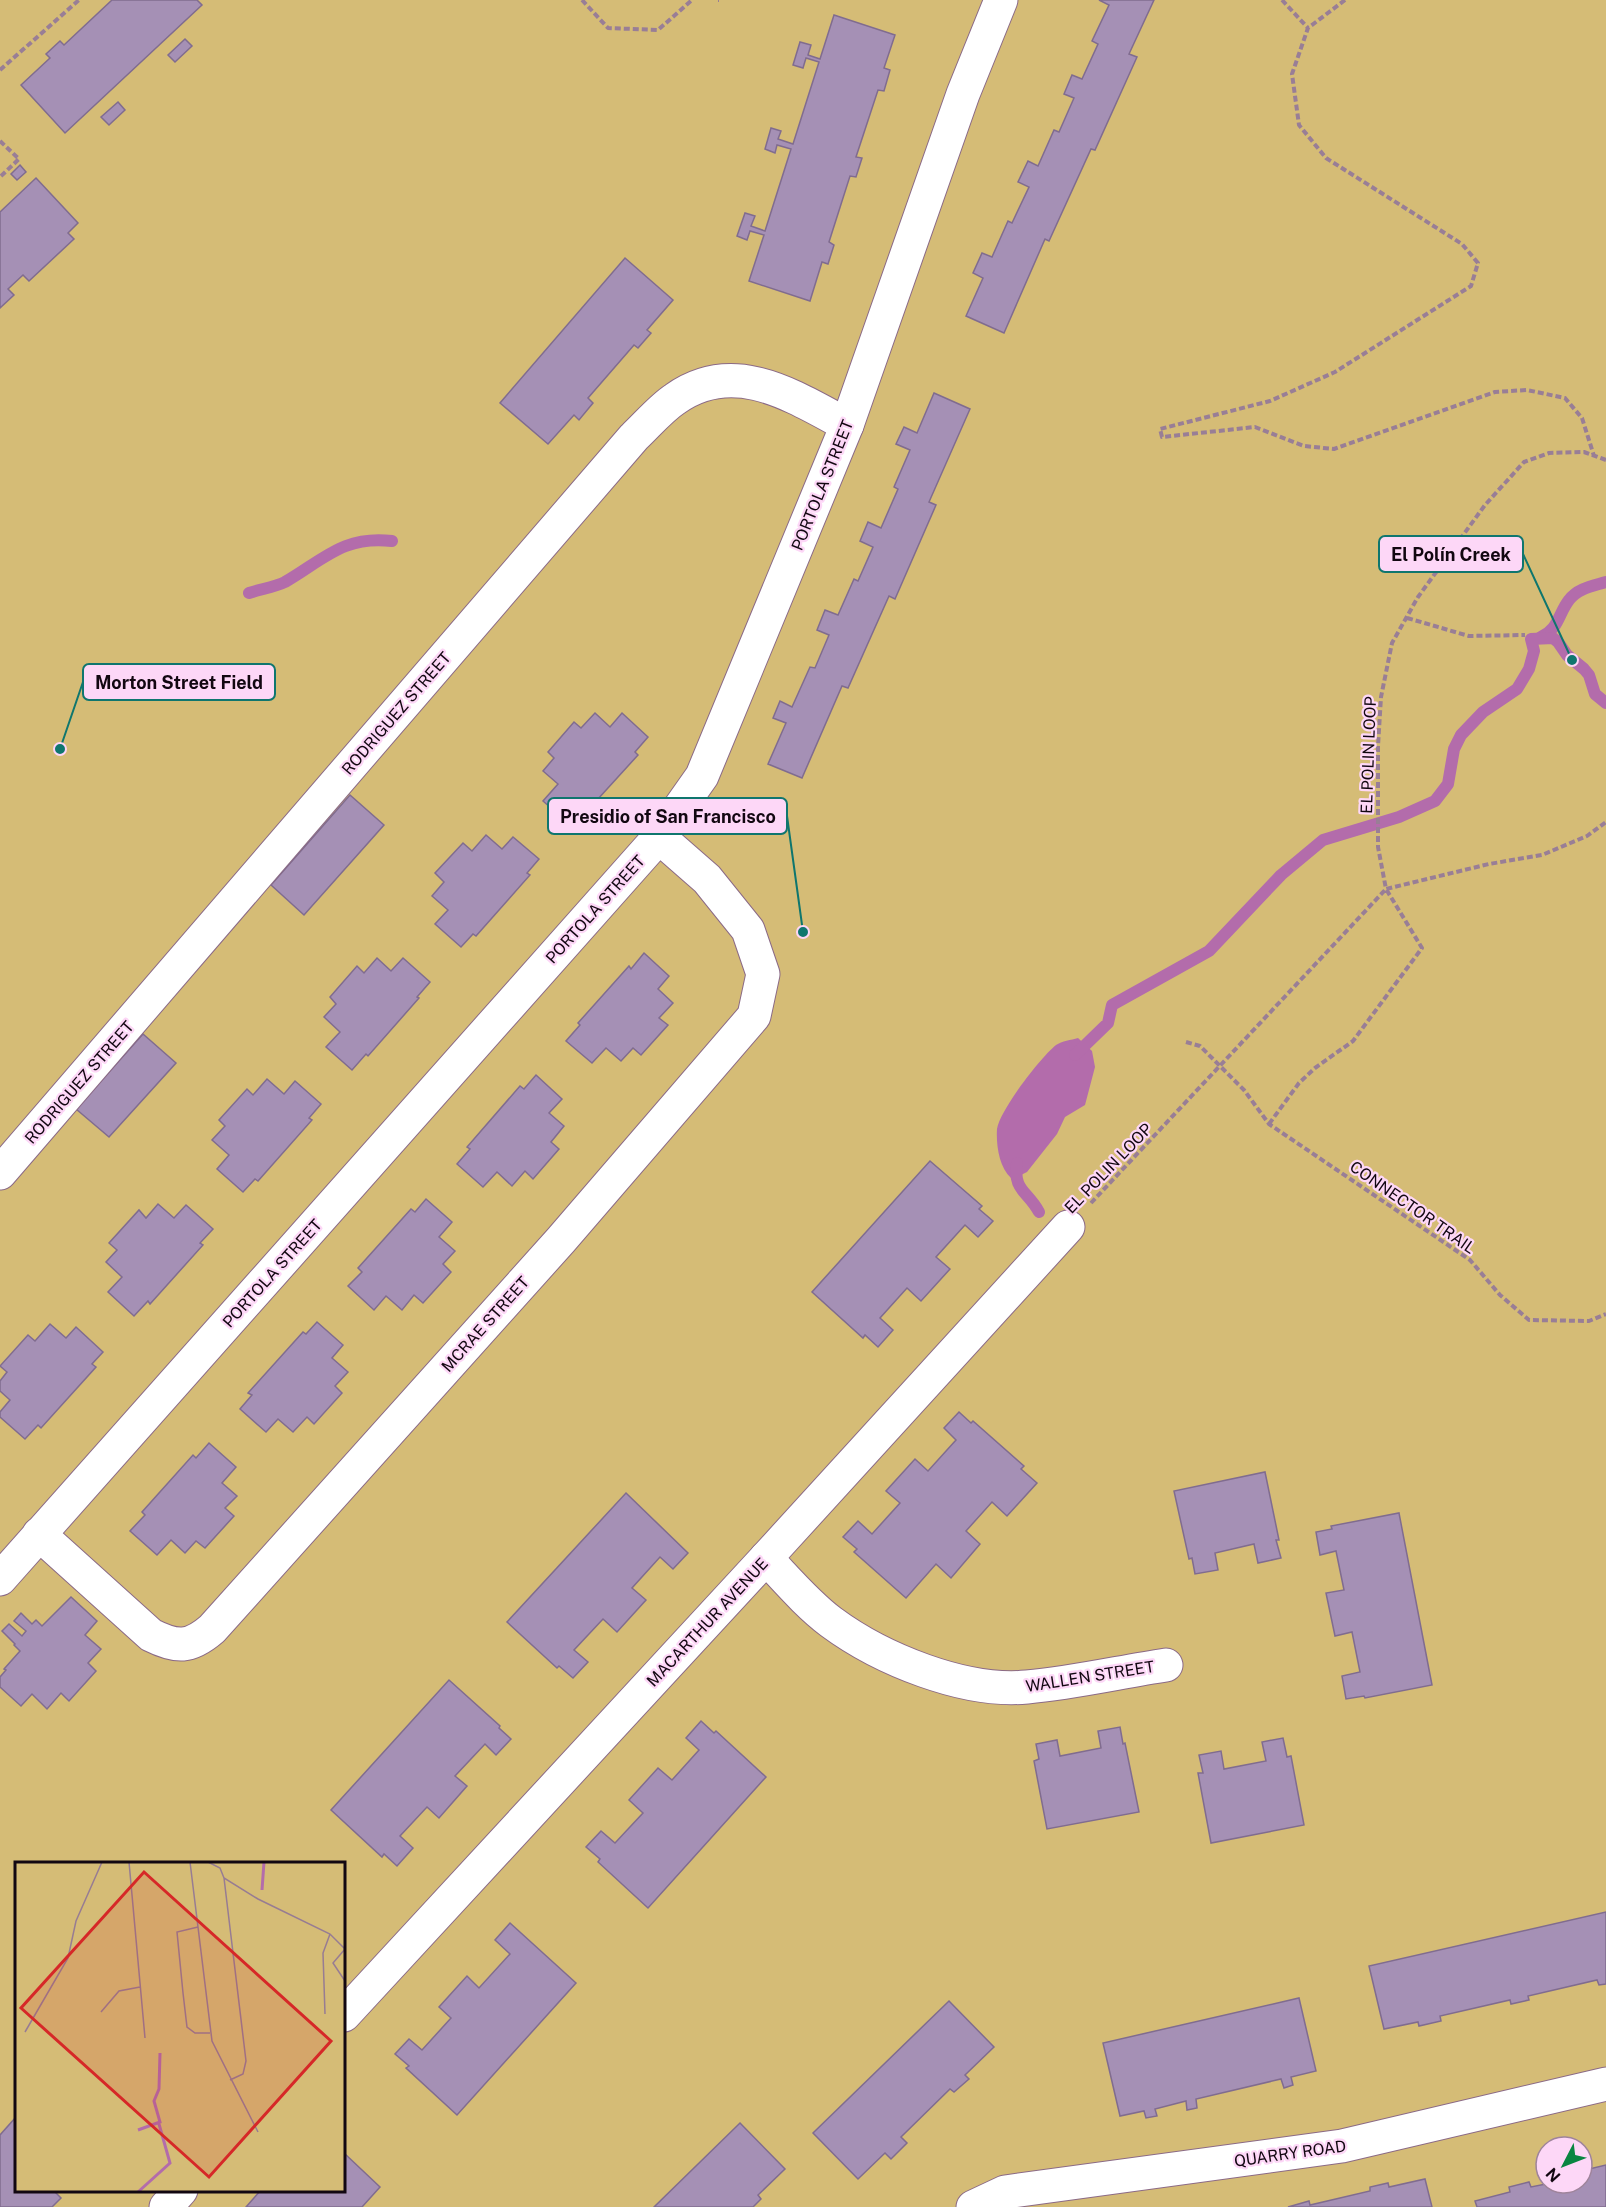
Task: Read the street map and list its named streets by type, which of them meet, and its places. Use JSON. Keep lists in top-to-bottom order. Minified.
{"streets":{"street":["PORTOLA STREET","RODRIGUEZ STREET","MCRAE STREET","MACARTHUR AVENUE","WALLEN STREET","QUARRY ROAD"],"path":["EL POLIN LOOP","CONNECTOR TRAIL"]},"crossings":[["PORTOLA STREET","RODRIGUEZ STREET"],["PORTOLA STREET","MCRAE STREET"],["EL POLIN LOOP","CONNECTOR TRAIL"],["EL POLIN LOOP","MACARTHUR AVENUE"],["MACARTHUR AVENUE","WALLEN STREET"]],"places":["El Polín Creek","Morton Street Field","Presidio of San Francisco"],"north":"bottom left"}
